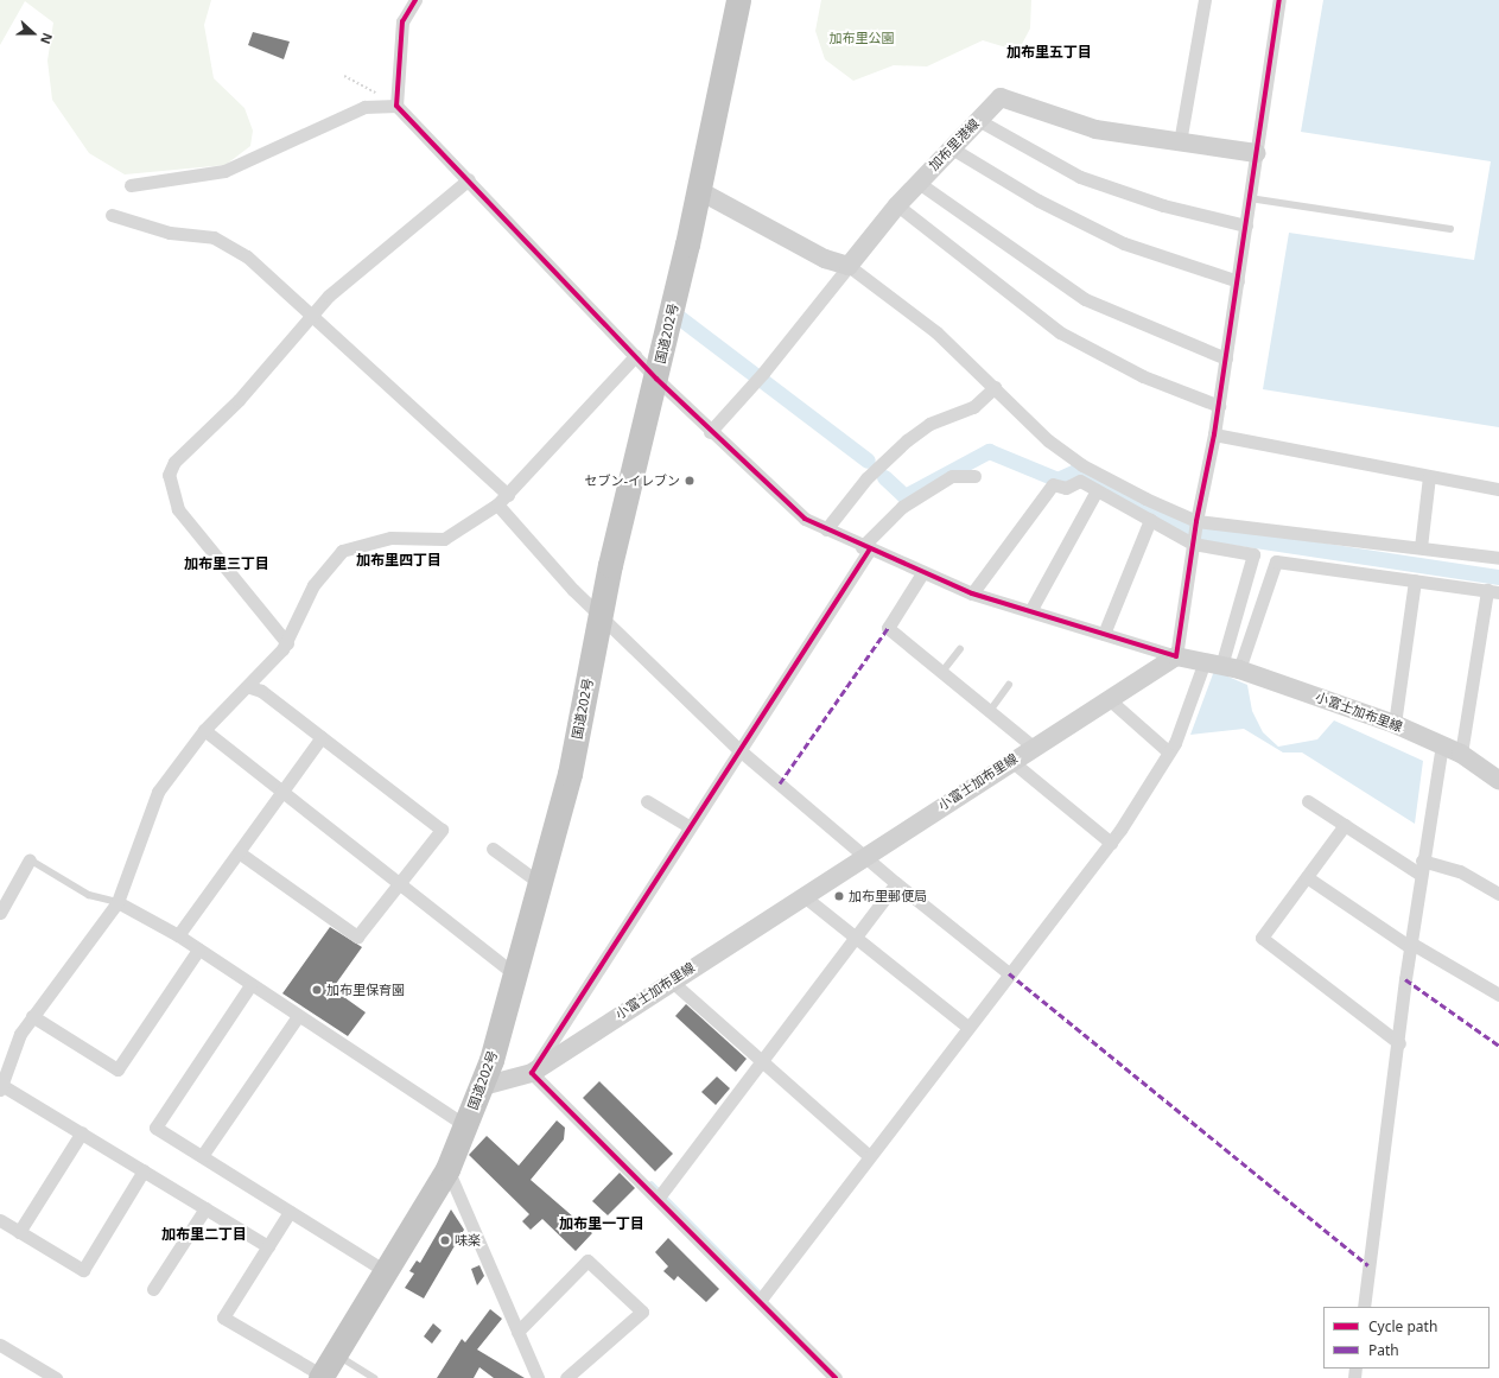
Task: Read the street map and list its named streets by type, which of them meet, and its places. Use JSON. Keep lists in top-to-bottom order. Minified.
{"streets":{"highway":["国道202号"],"main road":["加布里港線","小富士加布里線"]},"crossings":[["国道202号","小富士加布里線"]],"districts":["加布里五丁目","加布里四丁目","加布里三丁目","加布里一丁目","加布里二丁目"],"parks":["加布里公園"],"places":["セブン-イレブン","加布里郵便局","加布里保育園","味楽"],"legend":["Cycle path","Path"],"north":"right"}
